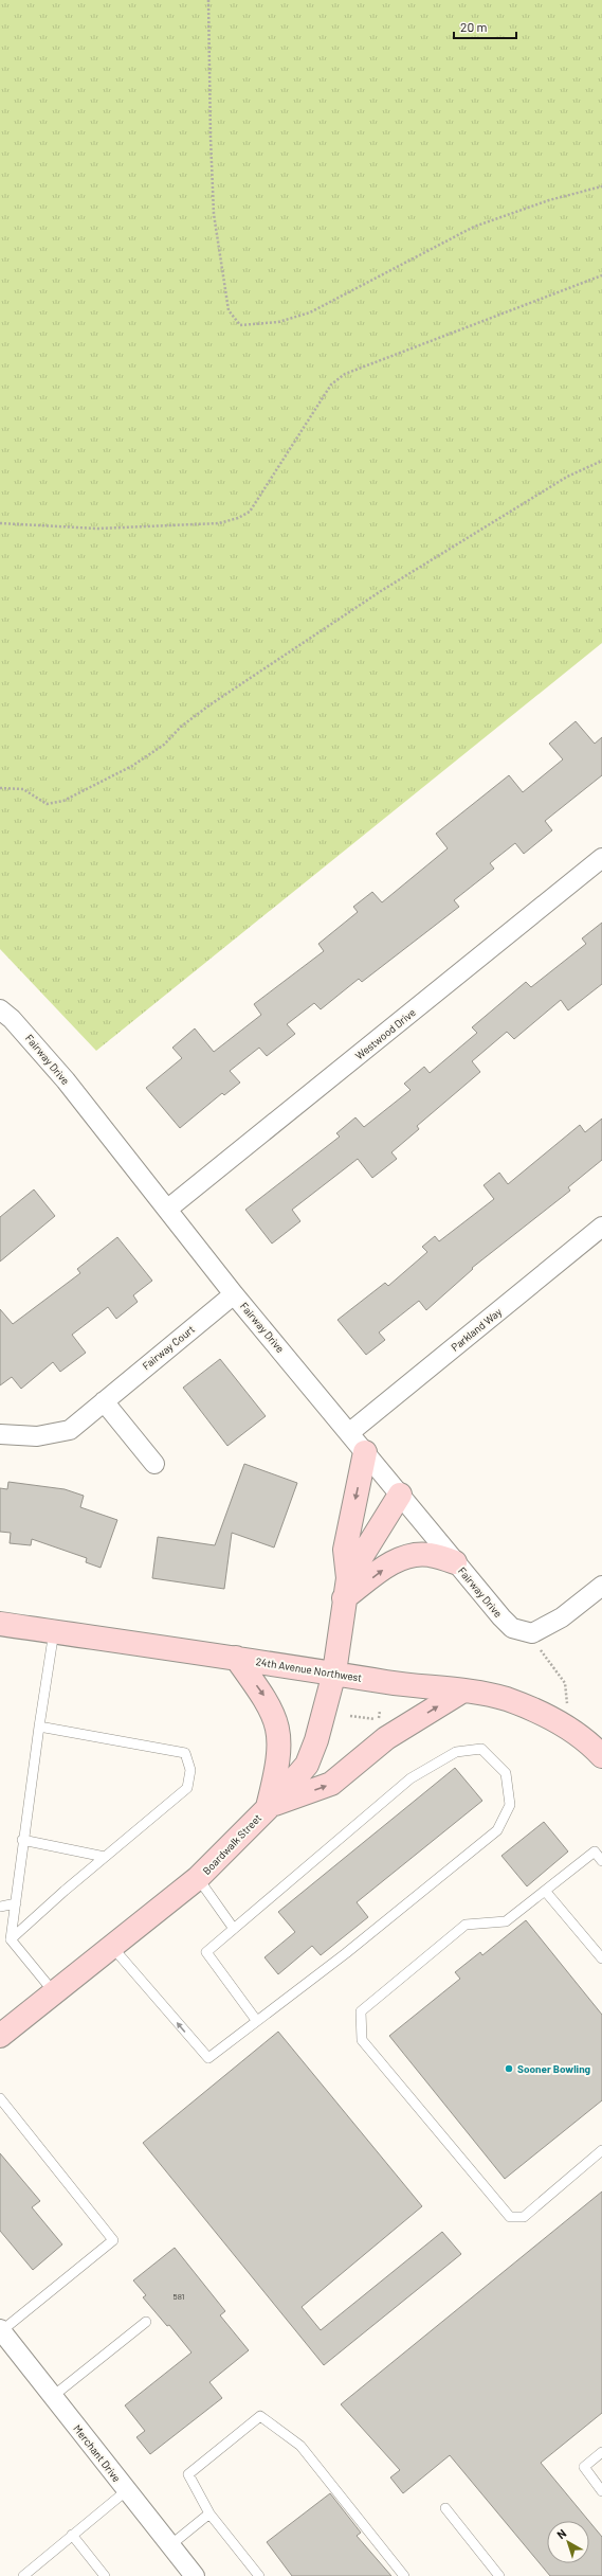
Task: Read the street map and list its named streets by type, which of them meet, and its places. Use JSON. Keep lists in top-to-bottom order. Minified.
{"streets":{"street":["Westwood Drive","Fairway Drive","Parkland Way","Fairway Court","24th Avenue Northwest","Boardwalk Street","Merchant Drive"]},"crossings":[["Westwood Drive","Fairway Drive"],["Fairway Drive","Parkland Way"],["Fairway Drive","Fairway Court"],["24th Avenue Northwest","Boardwalk Street"]],"places":["Sooner Bowling"],"house_numbers":["581"],"scale_bar":"20 m","north":"top left"}
